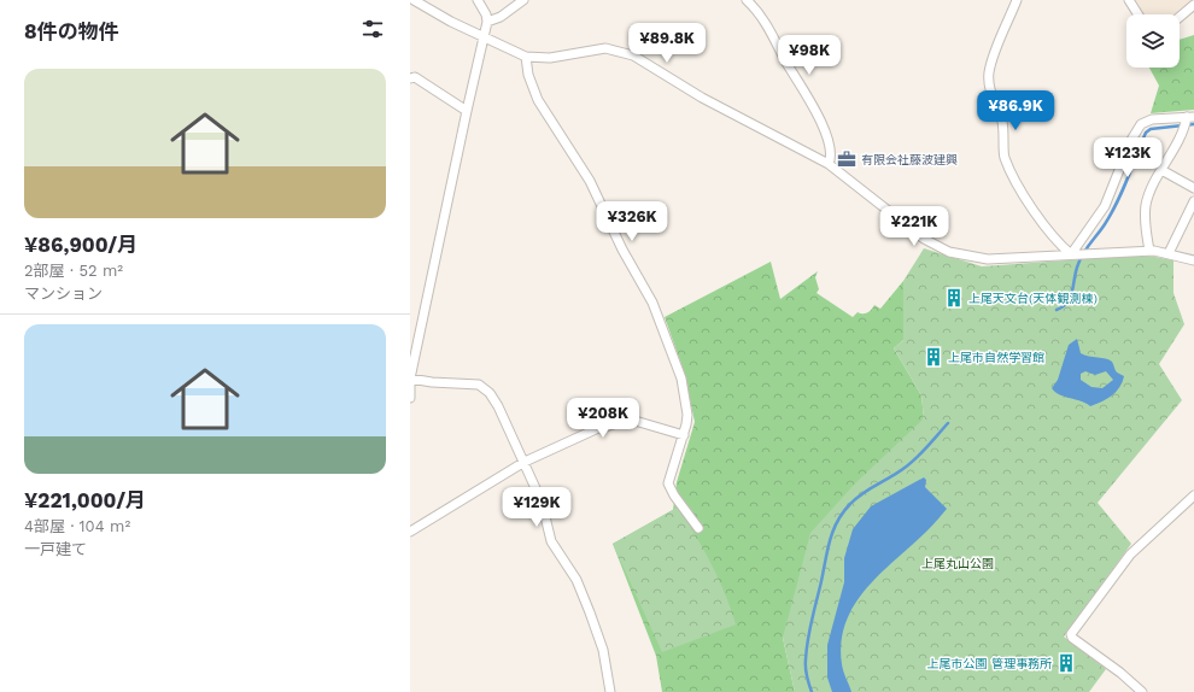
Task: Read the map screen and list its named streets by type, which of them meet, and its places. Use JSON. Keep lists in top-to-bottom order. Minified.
{"parks":["上尾丸山公園"],"places":{"office":["有限会社藤波建興"],"building":["上尾天文台(天体観測棟)","上尾市自然学習館","上尾市公園 管理事務所"]},"page":{"heading":"8件の物件","price":["¥89.8K","¥98K","¥86.9K","¥123K","¥326K","¥221K","¥208K","¥129K"],"list":[{"name":"¥86,900/月","note":"2部屋 · 52 m² · マンション"},{"name":"¥221,000/月","note":"4部屋 · 104 m² · 一戸建て"}]}}
